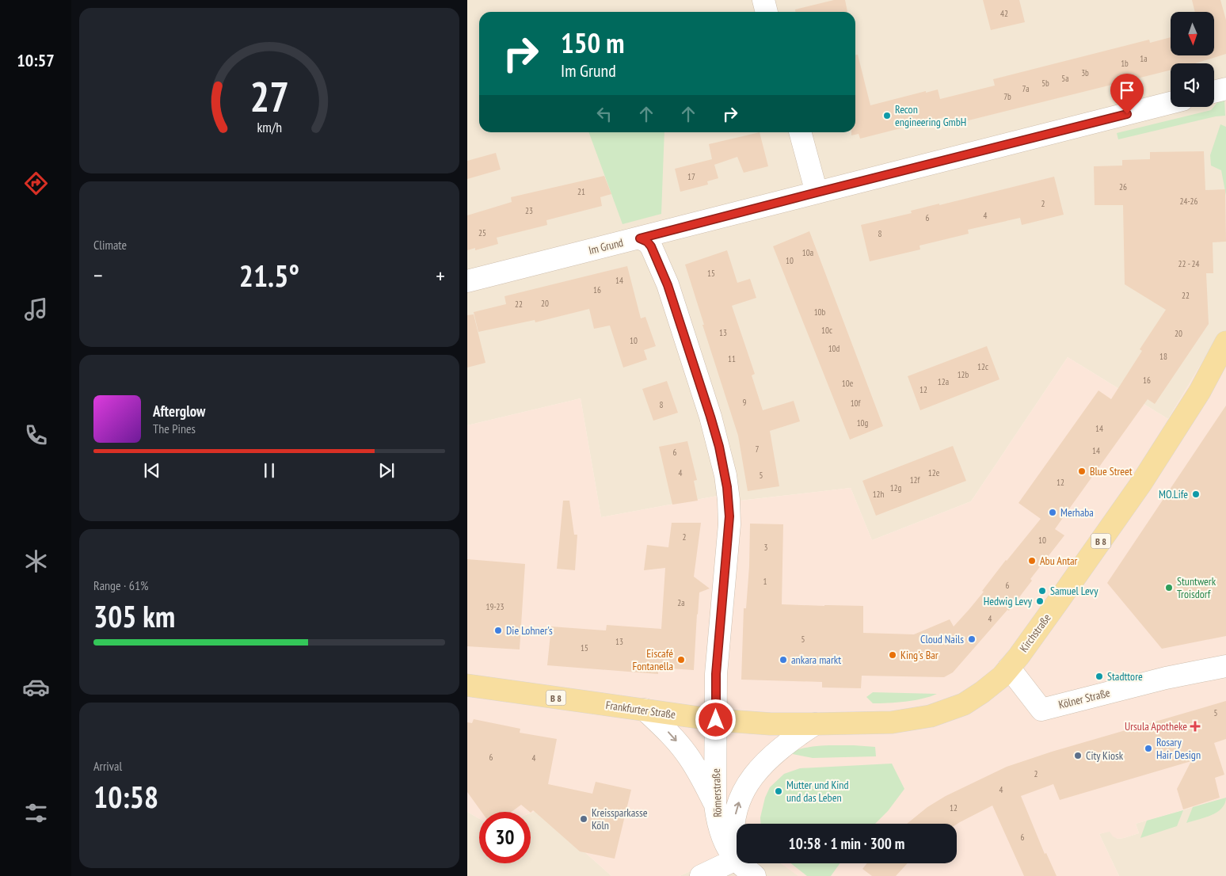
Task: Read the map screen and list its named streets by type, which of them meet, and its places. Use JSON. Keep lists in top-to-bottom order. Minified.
{"streets":{"main road":["B 8","Kirchstraße","Frankfurter Straße"],"street":["Im Grund","Kölner Straße","Römerstraße"]},"crossings":[["Im Grund","Römerstraße"],["Kirchstraße","Kölner Straße"],["Kirchstraße","Frankfurter Straße"],["Frankfurter Straße","Römerstraße"]],"places":{"other":["Recon engineering GmbH","Blue Street","MO.Life","Merhaba","Abu Antar","Stuntwerk Troisdorf","Samuel Levy","Hedwig Levy","Die Lohner's","Cloud Nails","King's Bar","Eiscafé Fontanella","ankara markt","Stadttore","Rosary Hair Design","City Kiosk","Mutter und Kind und das Leben","Kreissparkasse Köln"],"health":["Ursula Apotheke"]},"house_numbers":["42","1a","1b","3b","5a","5b","7a","7b","17","26","21","24-26","2","23","4","6","25","8","10a","10","22 - 24","15","14","16","22","20","22","10b","10c","13","20","10","10d","18","11","12c","12b","16","12a","10e","12","9","10f","8","10g","14","7","14","6","4","12e","5","12f","12","12g","12h","2","10","3","1","6","2a","19-23","4","5","13","15","5","6","4","2","4","12","6"],"north":"bottom","page":{"tabs":"10:57","turn":["150 m","Im Grund"],"tile":["Climate",["Range · 61%","305 km"],["Arrival","10:58"]],"heat":["−","21.5°","+"],"song":["Afterglow","The Pines"],"limit":"30","trip":"10:58 · 1 min · 300 m","gauge":["27","km/h"]}}
